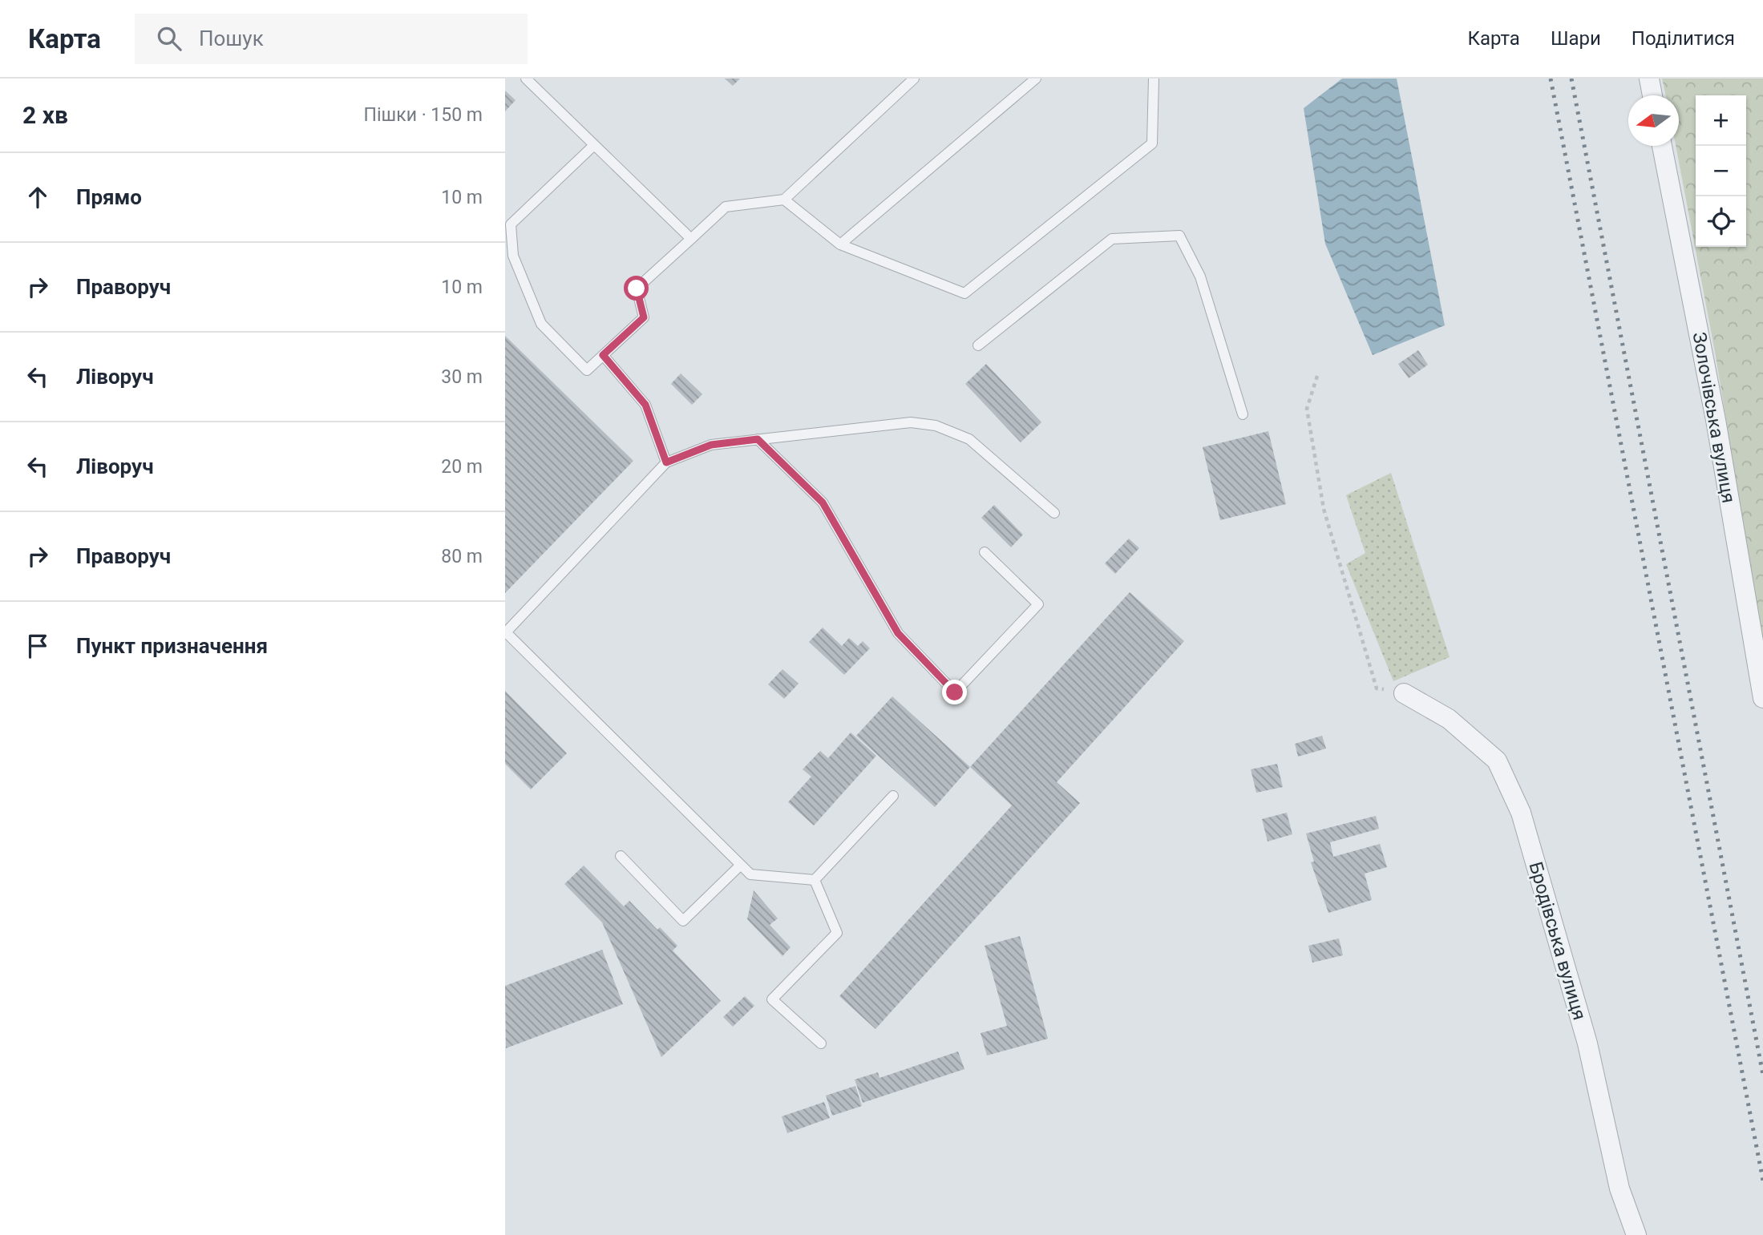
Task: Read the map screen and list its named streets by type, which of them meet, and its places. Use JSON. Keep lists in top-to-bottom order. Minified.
{"streets":{"street":["Золочівська вулиця","Бродівська вулиця"]},"north":"left","page":{"header":"Карта","search":"Пошук","nav":["Карта","Шари","Поділитися"],"heading":["2 хв","Пішки · 150 m"],"map_buttons":["+","−"],"list":[["Прямо","10 m"],["Праворуч","10 m"],["Ліворуч","30 m"],["Ліворуч","20 m"],["Праворуч","80 m"],"Пункт призначення"]}}
